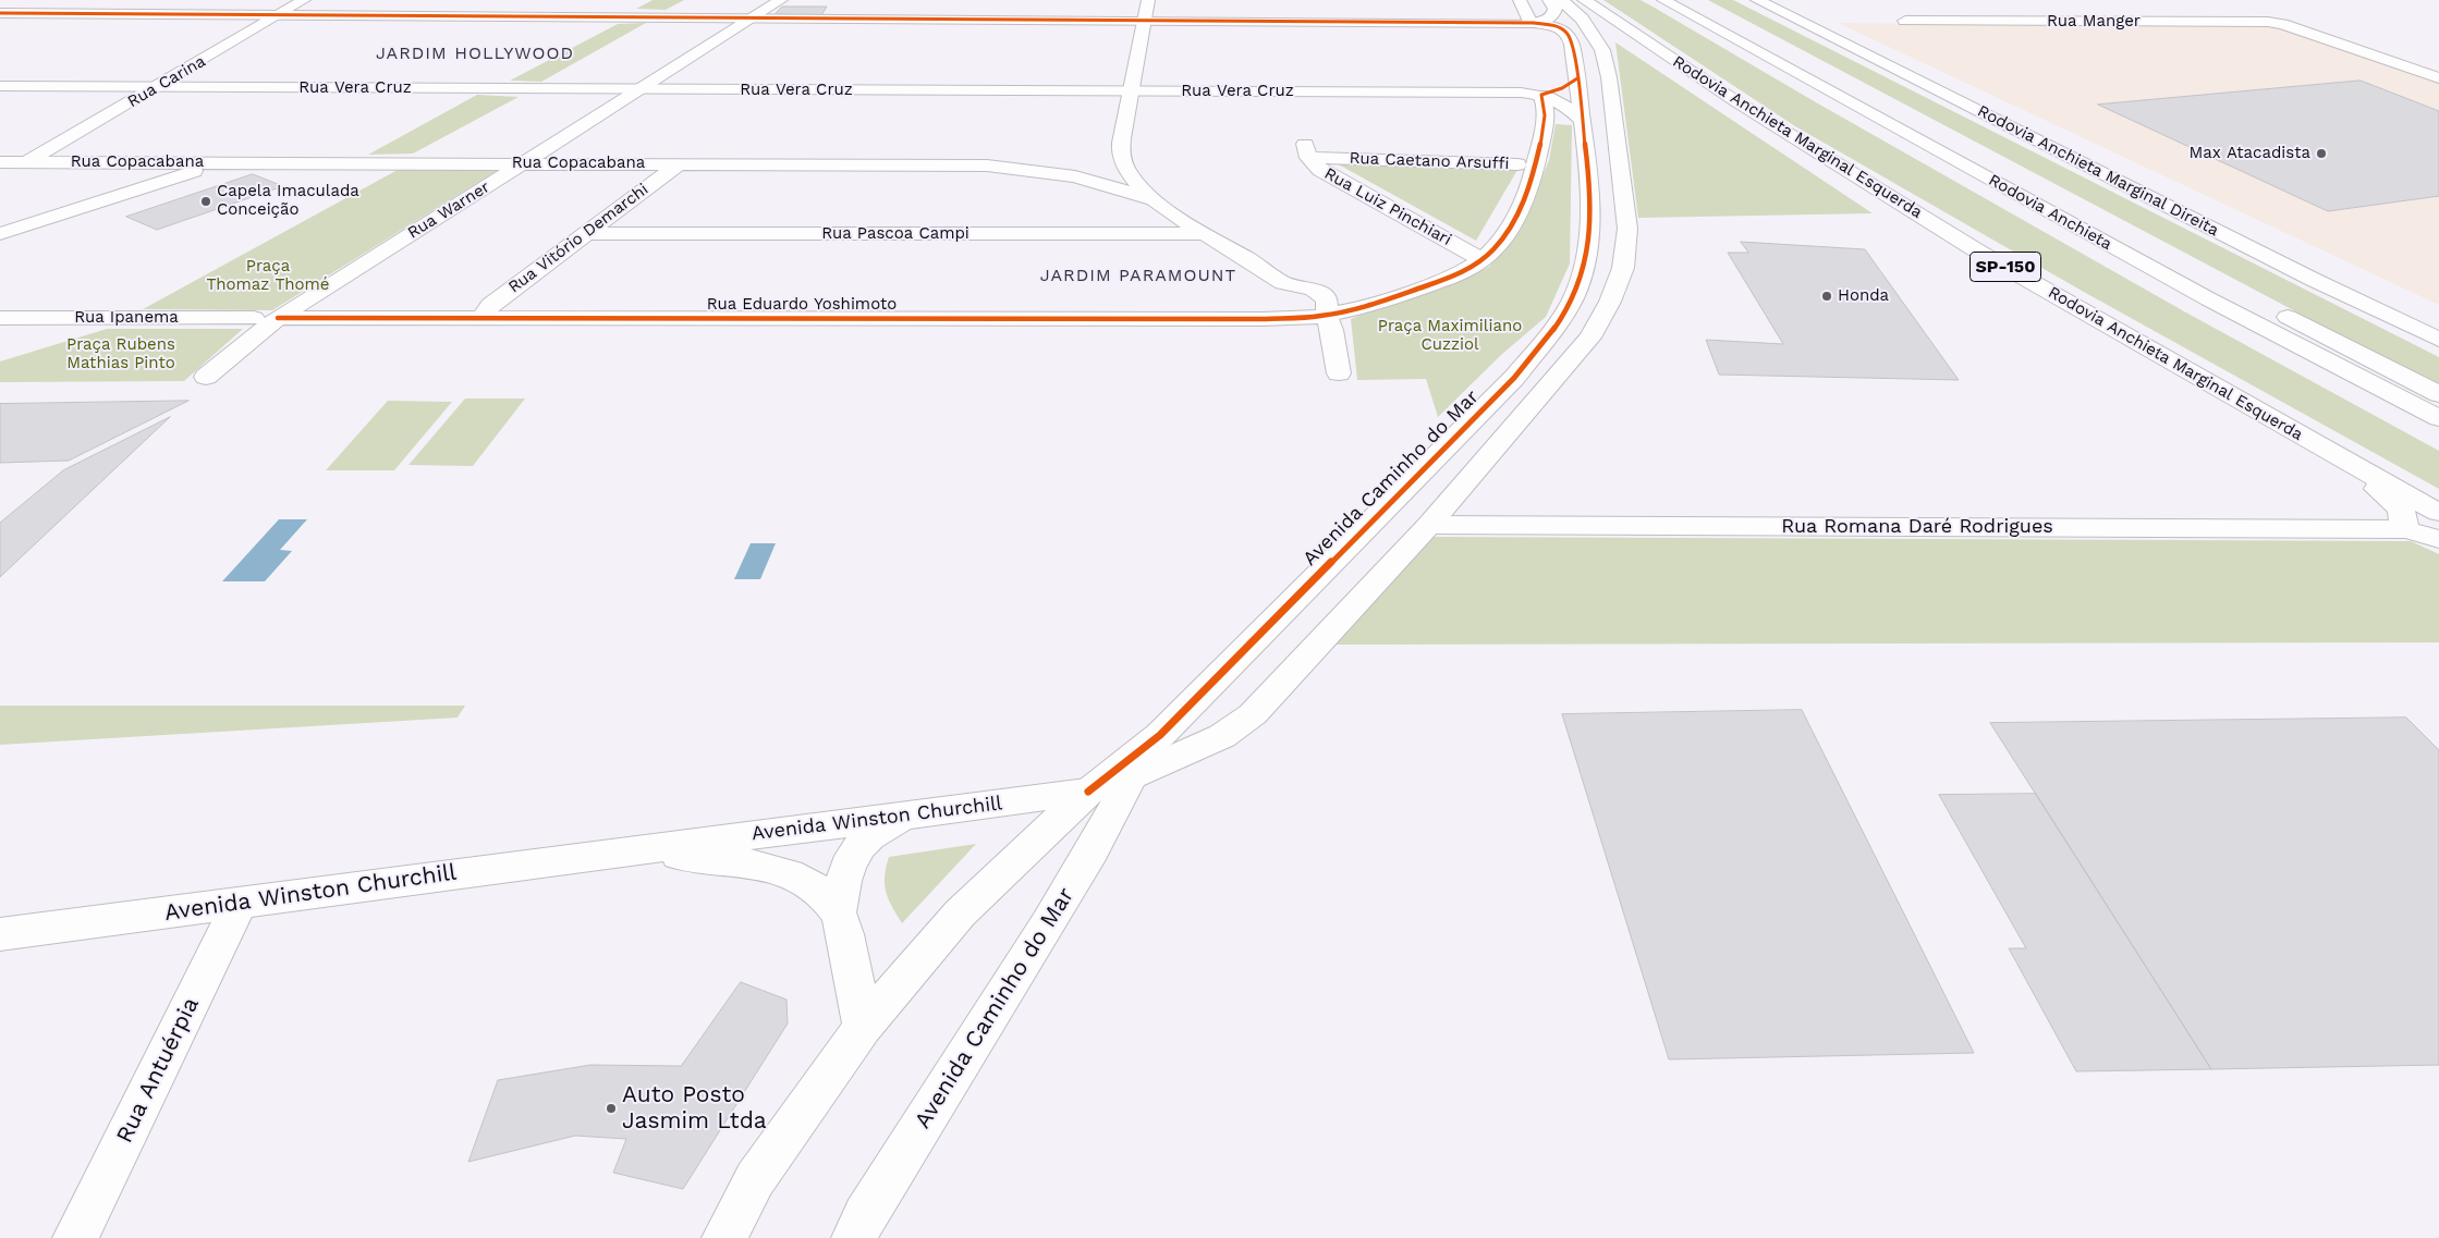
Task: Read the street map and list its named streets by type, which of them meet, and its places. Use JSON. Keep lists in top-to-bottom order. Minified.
{"streets":{"main road":["Rua Manger","Rua Carina","Rua Vera Cruz","Rodovia Anchieta Marginal Esquerda","Rua Caetano Arsuffi","Rua Copacabana","Rodovia Anchieta Marginal Direita","Rua Luiz Pinchiari","Rua Warner","Rodovia Anchieta","Rua Pascoa Campi","Rua Vitório Demarchi","SP-150","Rua Eduardo Yoshimoto","Rua Ipanema","Avenida Caminho do Mar","Rua Romana Daré Rodrigues","Avenida Winston Churchill","Rua Antuérpia"]},"crossings":[["Rua Carina","Rua Vera Cruz"],["Rua Carina","Rua Copacabana"],["Rua Vera Cruz","Rua Warner"],["Rua Vera Cruz","Rua Eduardo Yoshimoto"],["Rua Vera Cruz","Avenida Caminho do Mar"],["Rua Caetano Arsuffi","Rua Luiz Pinchiari"],["Rua Copacabana","Rua Warner"],["Rua Copacabana","Rua Vitório Demarchi"],["Rua Luiz Pinchiari","Rua Eduardo Yoshimoto"],["Rua Warner","Rua Eduardo Yoshimoto"],["Rua Pascoa Campi","Rua Vitório Demarchi"],["Rua Vitório Demarchi","Rua Eduardo Yoshimoto"],["Avenida Caminho do Mar","Avenida Winston Churchill"],["Avenida Winston Churchill","Rua Antuérpia"]],"districts":["JARDIM HOLLYWOOD","JARDIM PARAMOUNT"],"parks":["Praça Thomaz Thomé","Praça Maximiliano Cuzziol","Praça Rubens Mathias Pinto"],"places":["Max Atacadista","Capela Imaculada Conceição","Honda","Auto Posto Jasmim Ltda"]}
